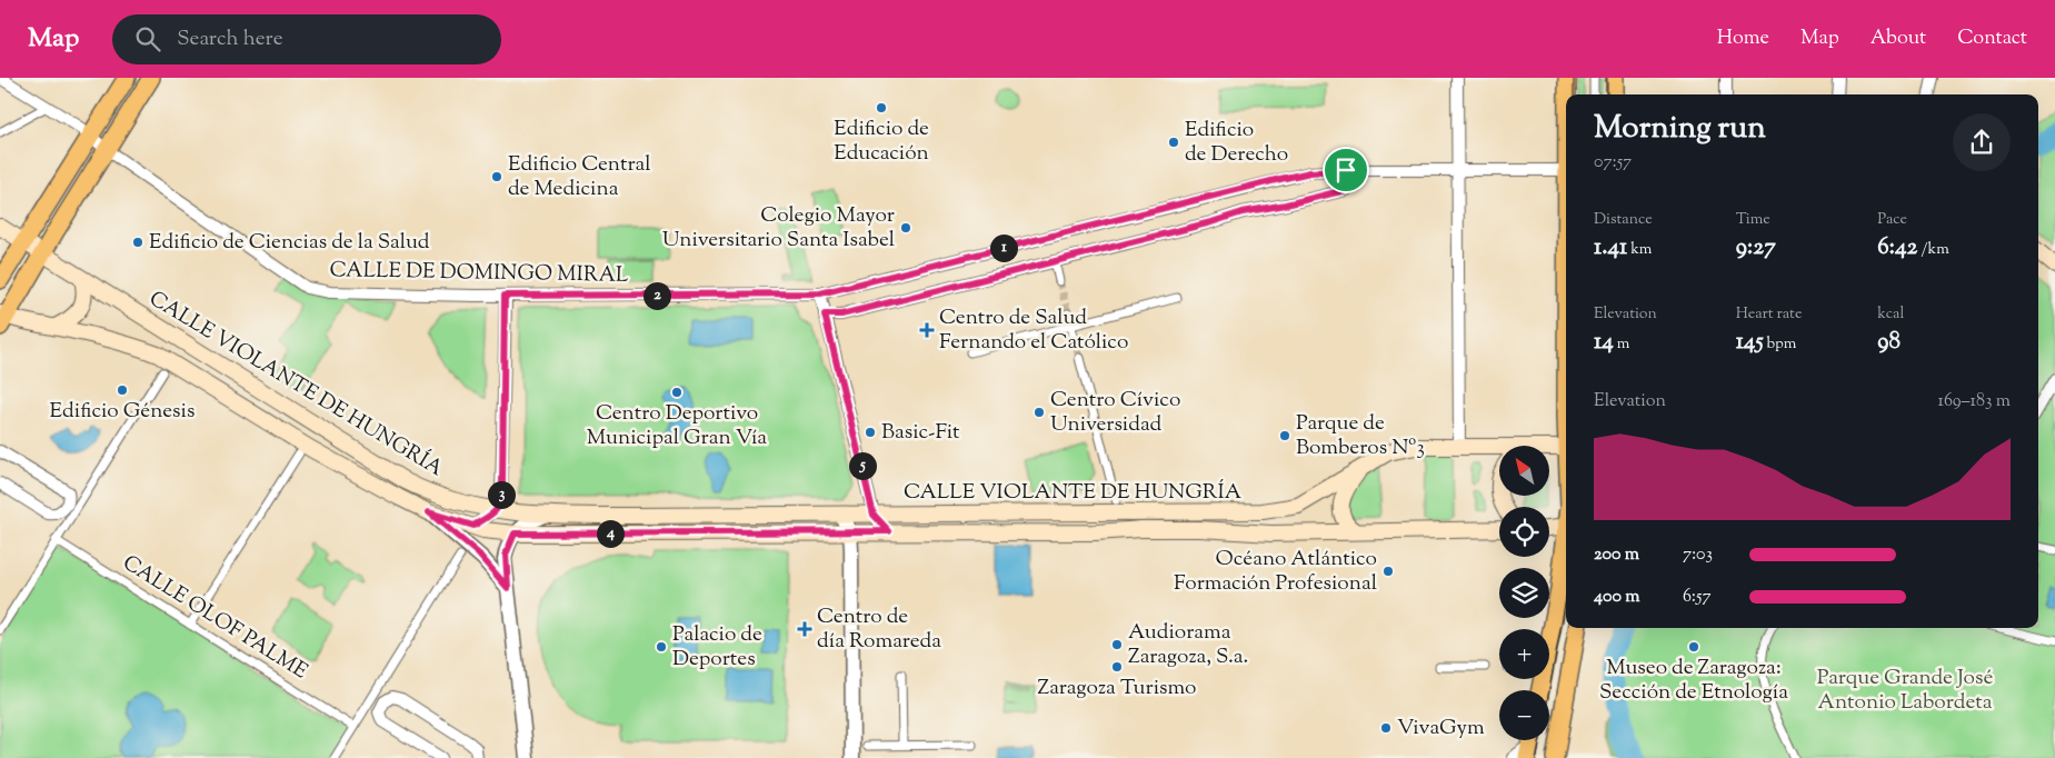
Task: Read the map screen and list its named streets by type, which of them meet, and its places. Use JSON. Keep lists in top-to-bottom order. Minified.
{"streets":{"main road":["CALLE VIOLANTE DE HUNGRÍA"],"street":["CALLE DE DOMINGO MIRAL","CALLE OLOF PALME"]},"parks":["Parque Grande José Antonio Labordeta"],"places":{"other":["Edificio de Educación","Edificio de Derecho","Edificio Central de Medicina","Colegio Mayor Universitario Santa Isabel","Edificio de Ciencias de la Salud","Edificio Génesis","Centro Deportivo Municipal Gran Vía","Centro Cívico Universidad","Basic-Fit","Parque de Bomberos Nº3","Océano Atlántico Formación Profesional","Audiorama Zaragoza, S.a.","Palacio de Deportes","Museo de Zaragoza: Sección de Etnología","Zaragoza Turismo","VivaGym"],"health":["Centro de Salud Fernando el Católico","Centro de día Romareda"]},"north":"top left","page":{"header":"Map","search":"Search here","nav":["Home","Map","About","Contact"],"heading":["Morning run","07:57"],"stats":[["Distance","1.41 km"],["Time","9:27"],["Pace","6:42 /km"],["Elevation","14 m"],["Heart rate","145 bpm"],["kcal","98"]],"pins":["1","2","5","3","4"],"chart":["Elevation","169–183 m"],"map_buttons":["+","−"],"list":[{"name":"200 m","note":"7:03"},{"name":"400 m","note":"6:57"}]}}
